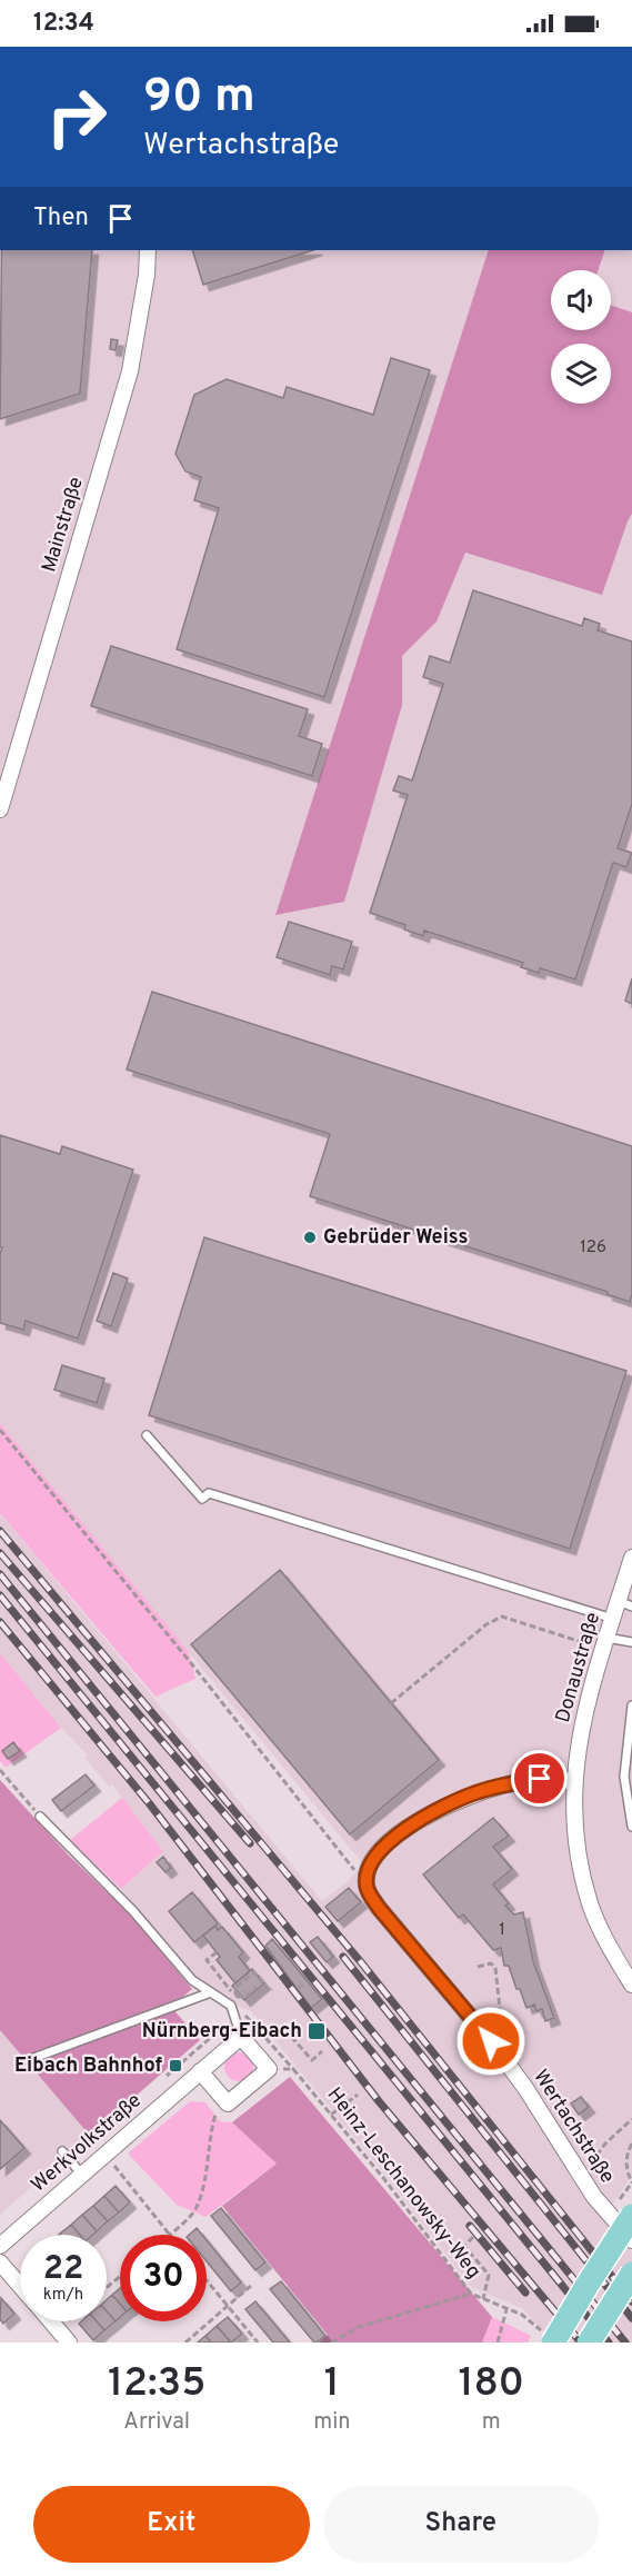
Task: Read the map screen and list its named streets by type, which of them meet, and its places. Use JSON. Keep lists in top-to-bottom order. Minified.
{"streets":{"street":["Mainstraße","Donaustraße","Wertachstraße","Werkvolkstraße"],"path":["Heinz-Leschanowsky-Weg"]},"places":{"other":["Gebrüder Weiss"],"transit":["Nürnberg-Eibach","Eibach Bahnhof"]},"house_numbers":["126","1"],"page":{"status":"12:34","turn":["90 m","Wertachstraße"],"then":"Then","speed":"22 km/h","limit":"30","eta":["12:35","Arrival","1","min","180","m"],"buttons":["Exit","Share"]}}
